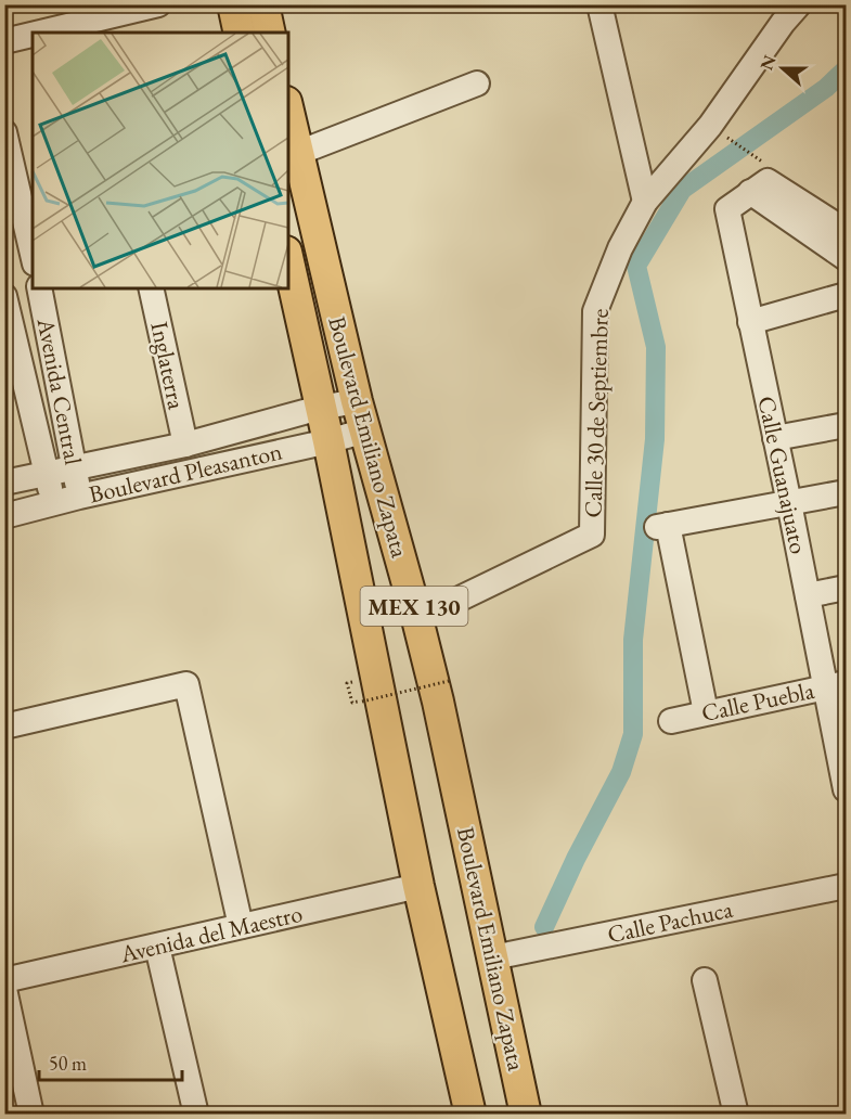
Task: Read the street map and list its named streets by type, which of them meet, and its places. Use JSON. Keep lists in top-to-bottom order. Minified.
{"streets":{"main road":["Boulevard Emiliano Zapata","MEX 130"],"street":["Inglaterra","Avenida Central","Calle 30 de Septiembre","Boulevard Pleasanton","Calle Guanajuato","Calle Puebla","Calle Pachuca","Avenida del Maestro"]},"crossings":[["Inglaterra","Boulevard Pleasanton"],["Avenida Central","Boulevard Pleasanton"],["Calle 30 de Septiembre","Boulevard Emiliano Zapata"],["Boulevard Emiliano Zapata","Boulevard Pleasanton"],["Boulevard Emiliano Zapata","Calle Pachuca"],["Boulevard Emiliano Zapata","Avenida del Maestro"],["Calle Guanajuato","Calle Puebla"]],"scale_bar":"50 m","north":"left"}
